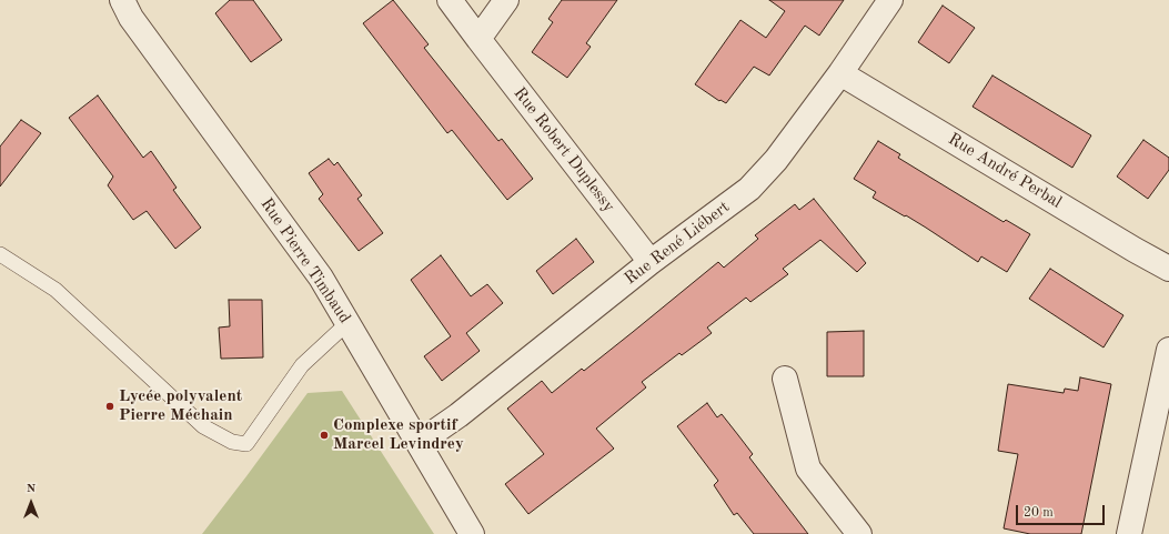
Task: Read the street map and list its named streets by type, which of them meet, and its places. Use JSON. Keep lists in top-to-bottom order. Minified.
{"streets":{"street":["Rue Robert Duplessy","Rue André Perbal","Rue René Liébert","Rue Pierre Timbaud"]},"crossings":[["Rue Robert Duplessy","Rue René Liébert"],["Rue André Perbal","Rue René Liébert"],["Rue René Liébert","Rue Pierre Timbaud"]],"places":["Lycée polyvalent Pierre Méchain","Complexe sportif Marcel Levindrey"],"scale_bar":"20 m","north":"top"}
